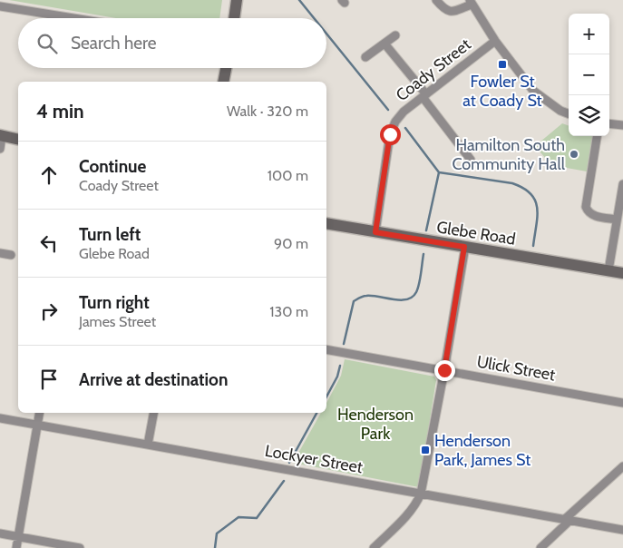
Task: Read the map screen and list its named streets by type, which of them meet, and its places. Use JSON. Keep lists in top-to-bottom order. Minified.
{"streets":{"main road":["Glebe Road"],"street":["Coady Street","Ulick Street","Lockyer Street"]},"crossings":[["Coady Street","Glebe Road"]],"parks":["Henderson Park"],"places":{"transit":["Fowler St at Coady St","Henderson Park, James St"],"other":["Hamilton South Community Hall"]},"page":{"map_buttons":["+","−"],"search":"Search here","heading":["4 min","Walk · 320 m"],"list":[["Continue","Coady Street","100 m"],["Turn left","Glebe Road","90 m"],["Turn right","James Street","130 m"],"Arrive at destination"]}}
